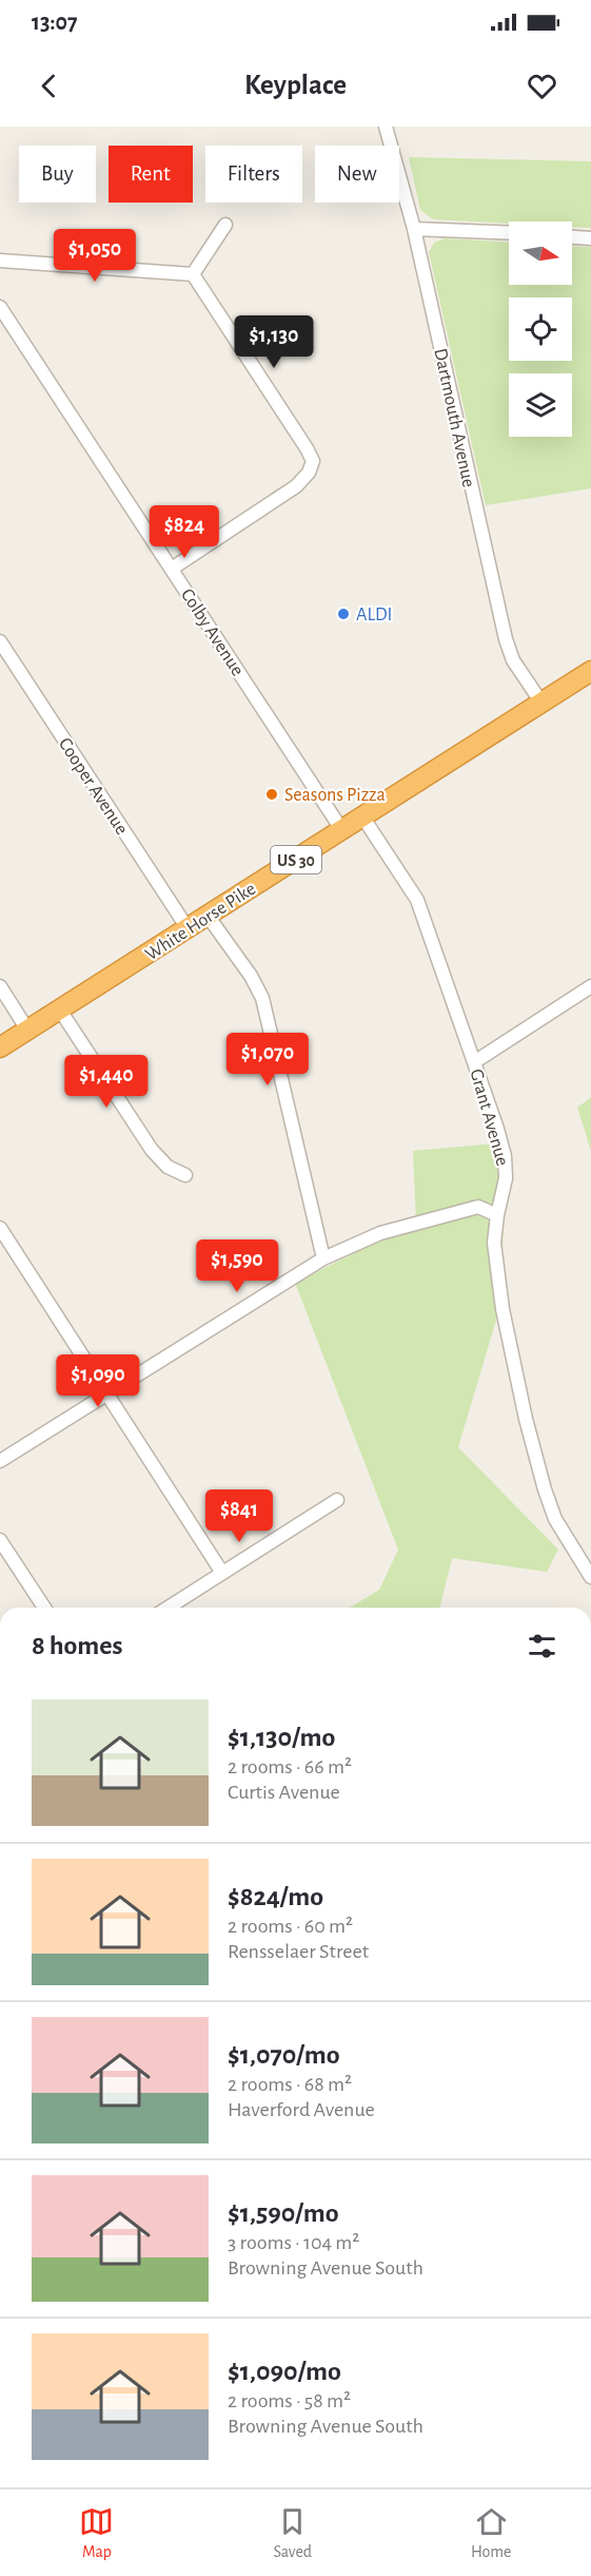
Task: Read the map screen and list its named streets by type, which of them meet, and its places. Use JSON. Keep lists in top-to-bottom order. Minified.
{"streets":{"highway":["US 30","White Horse Pike"],"street":["Dartmouth Avenue","Colby Avenue","Cooper Avenue","Grant Avenue"]},"crossings":[["Dartmouth Avenue","White Horse Pike"],["Colby Avenue","White Horse Pike"],["Cooper Avenue","White Horse Pike"],["White Horse Pike","Grant Avenue"]],"places":["ALDI","Seasons Pizza"],"north":"right","page":{"status":"13:07","header":"Keyplace","chip":["Buy","Rent","Filters","New"],"price":["$1,050","$1,130","$824","$1,070","$1,440","$1,590","$1,090","$841"],"heading":"8 homes","list":[{"name":"$1,130/mo","note":"2 rooms · 66 m² · Curtis Avenue"},{"name":"$824/mo","note":"2 rooms · 60 m² · Rensselaer Street"},{"name":"$1,070/mo","note":"2 rooms · 68 m² · Haverford Avenue"},{"name":"$1,590/mo","note":"3 rooms · 104 m² · Browning Avenue South"},{"name":"$1,090/mo","note":"2 rooms · 58 m² · Browning Avenue South"}],"tabs":["Map","Saved","Home"]}}
